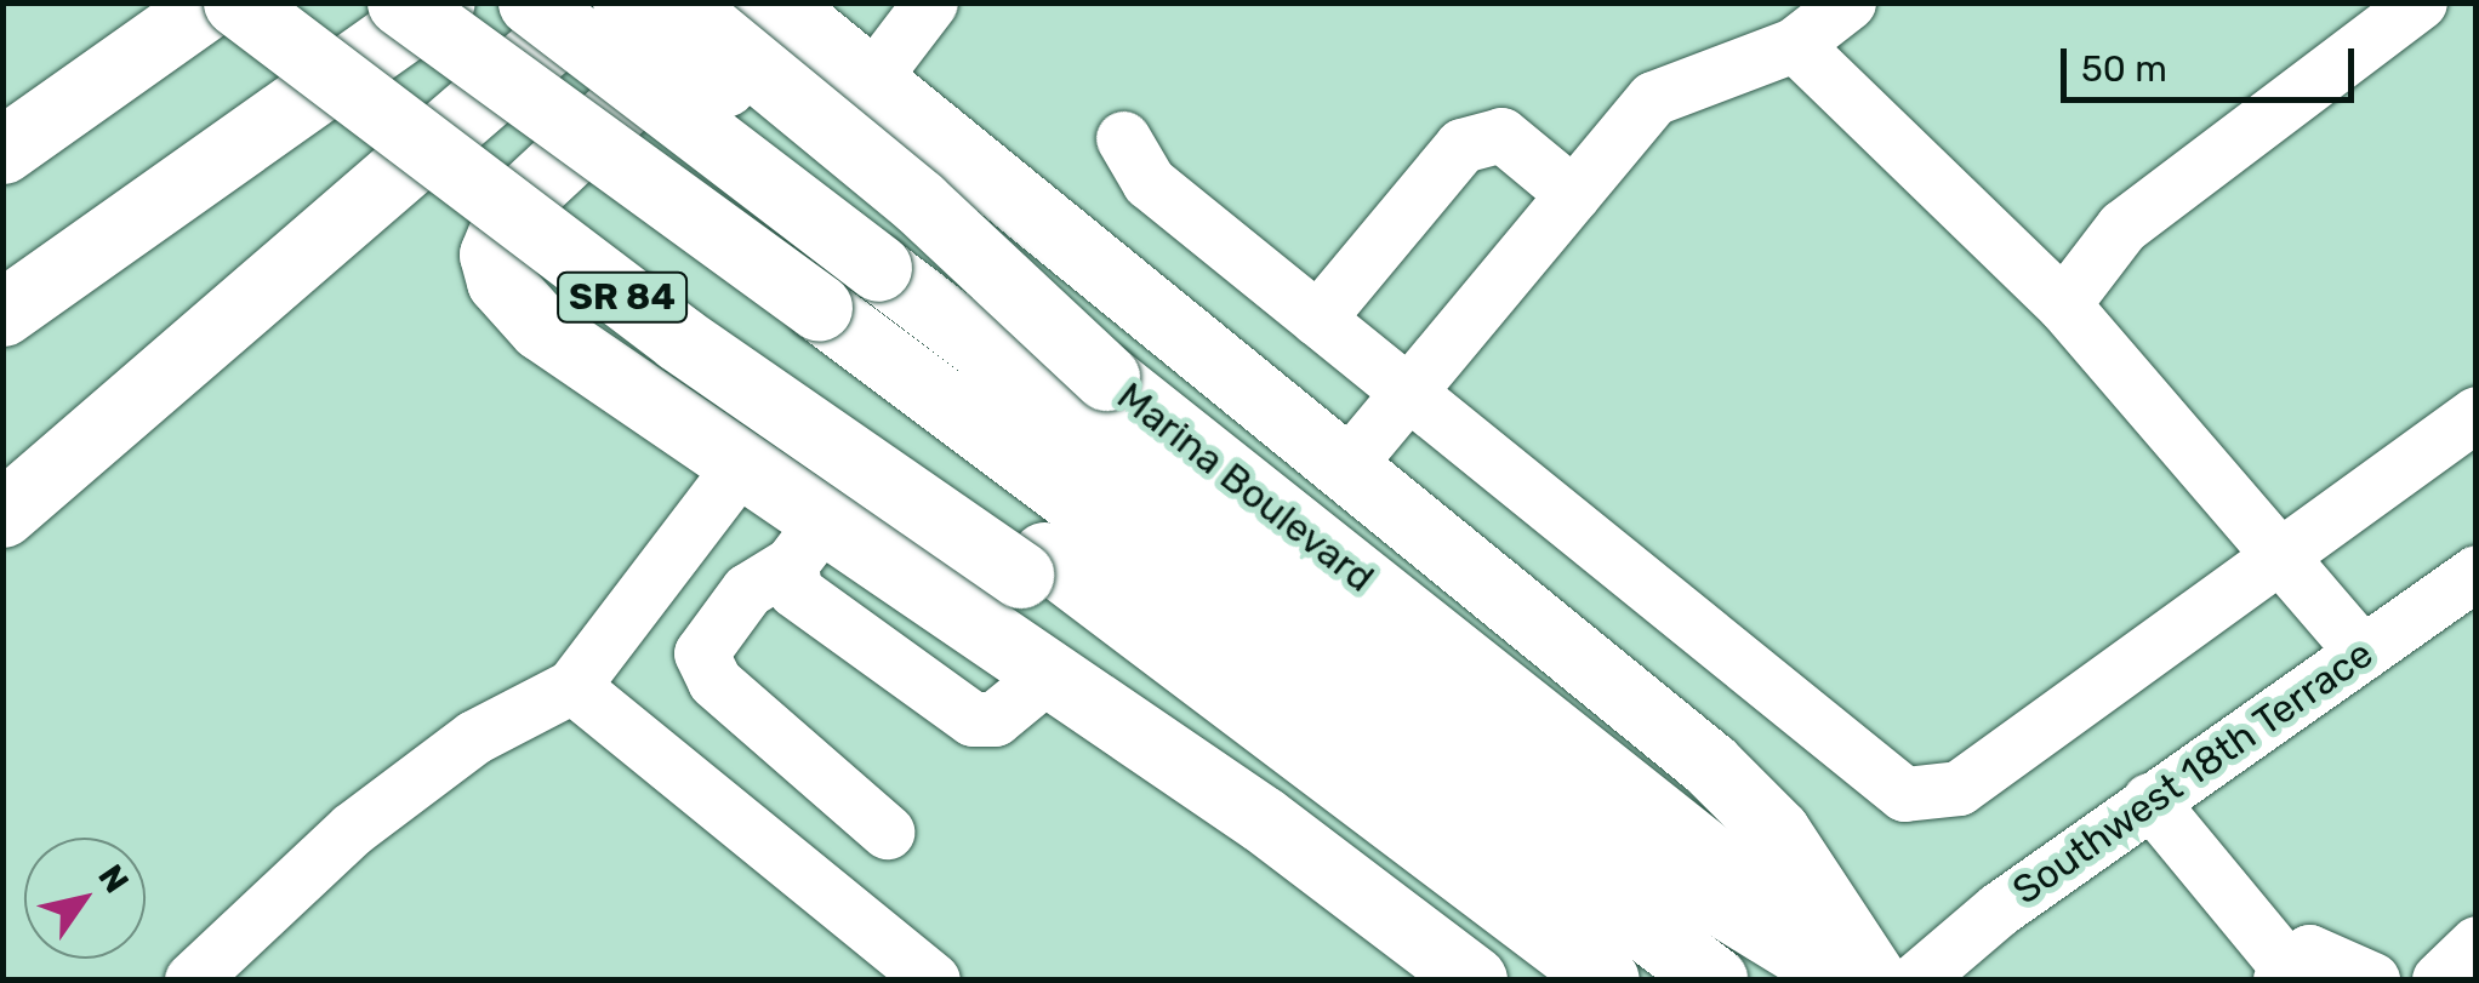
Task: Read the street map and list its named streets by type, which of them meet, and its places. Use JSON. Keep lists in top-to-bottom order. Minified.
{"streets":{"main road":["SR 84","Marina Boulevard"],"street":["Southwest 18th Terrace"]},"scale_bar":"50 m","north":"top right"}
